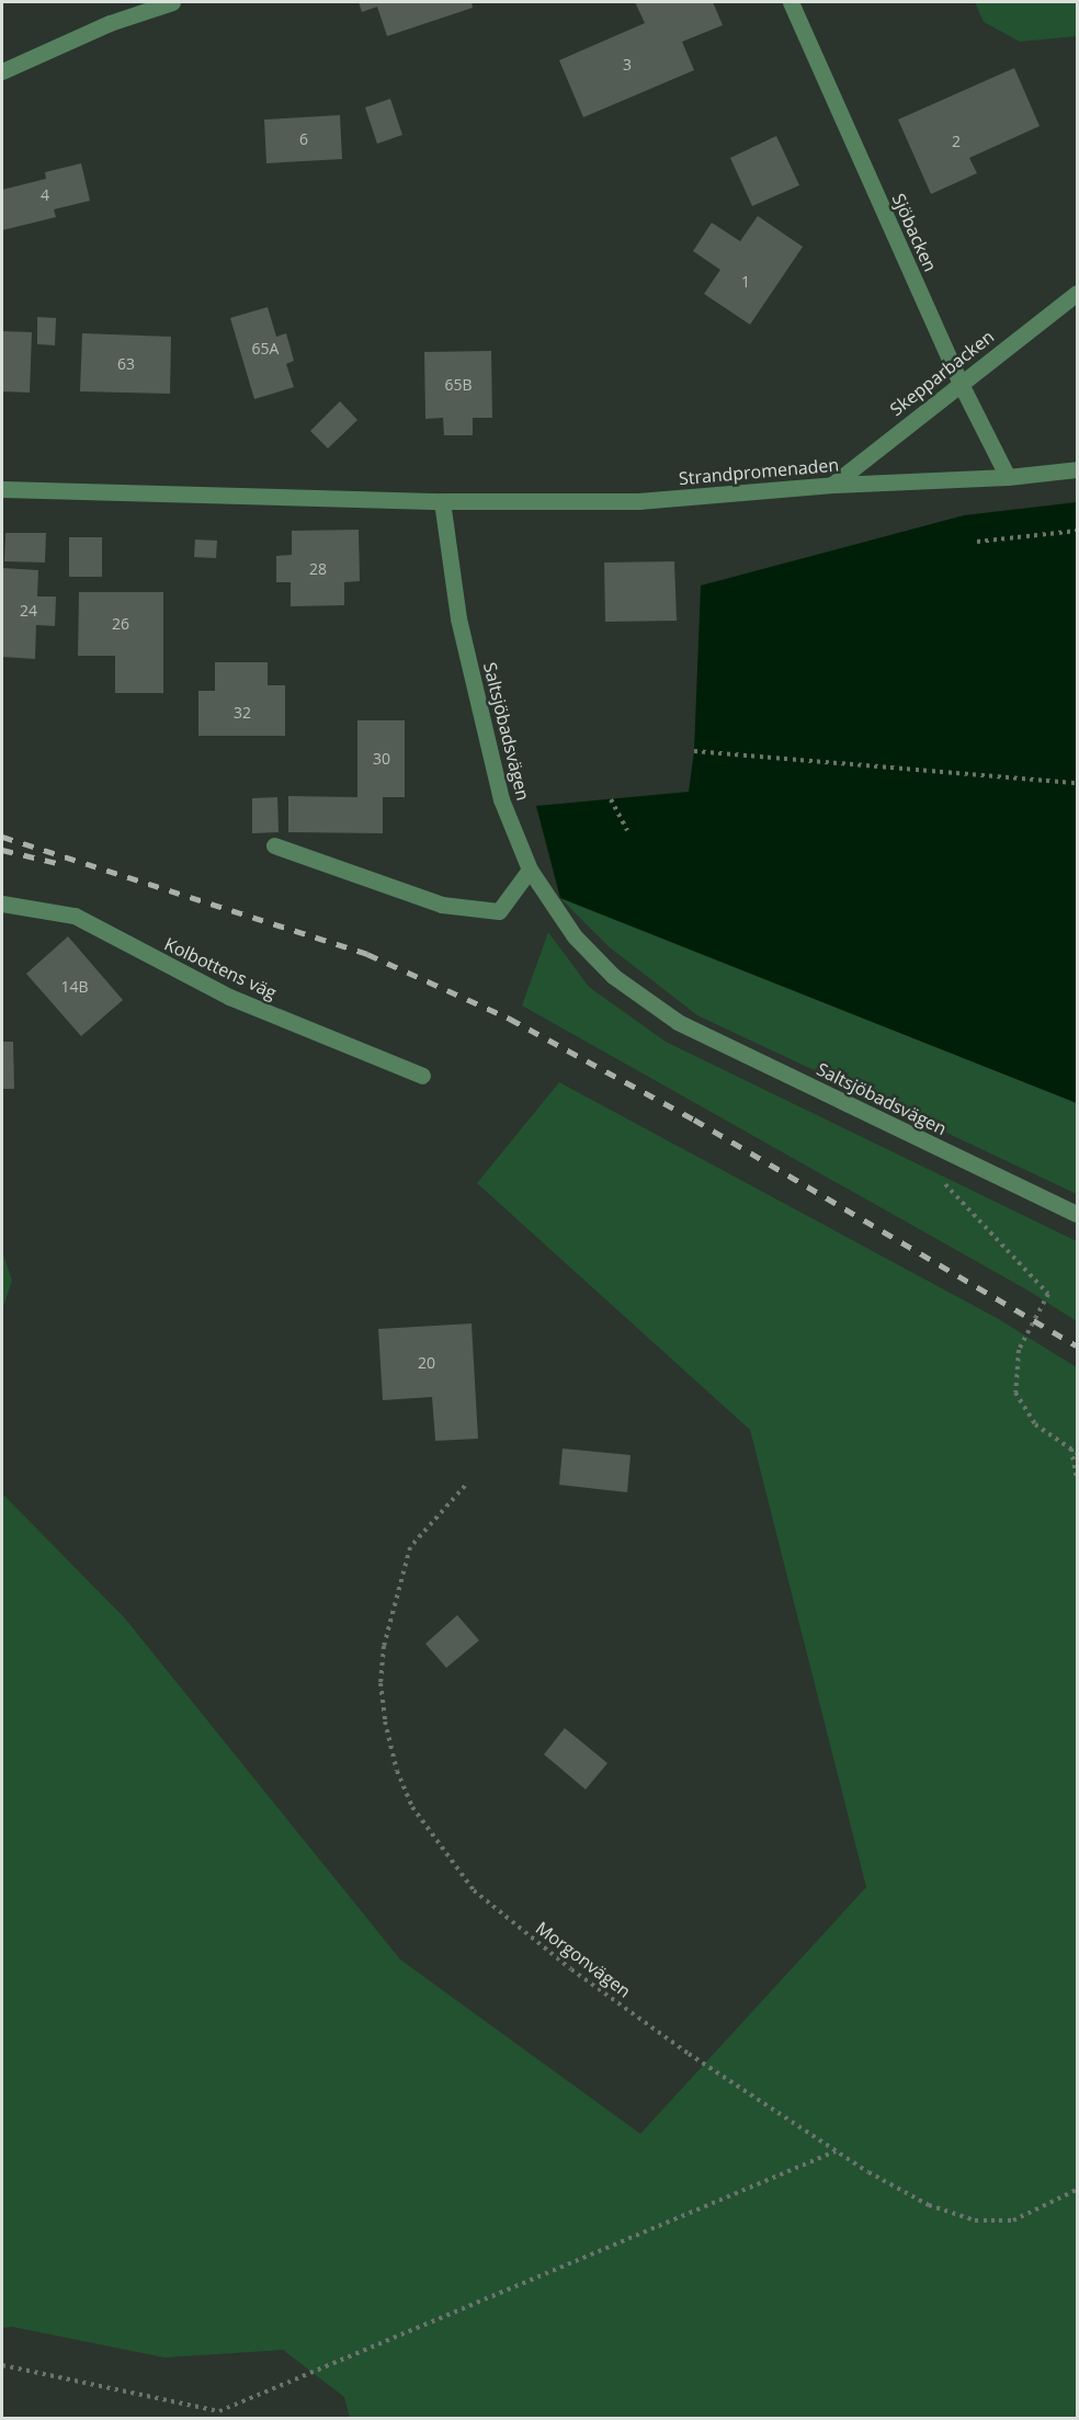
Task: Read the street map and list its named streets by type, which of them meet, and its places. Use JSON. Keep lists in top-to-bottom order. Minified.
{"streets":{"street":["Sjöbacken","Skepparbacken","Strandpromenaden","Saltsjöbadsvägen","Kolbottens väg"],"path":["Morgonvägen"]},"crossings":[["Sjöbacken","Skepparbacken"],["Sjöbacken","Strandpromenaden"],["Skepparbacken","Strandpromenaden"],["Strandpromenaden","Saltsjöbadsvägen"]],"house_numbers":["3","6","2","4","1","65A","63","65B","28","24","26","32","30","14B","20"]}
